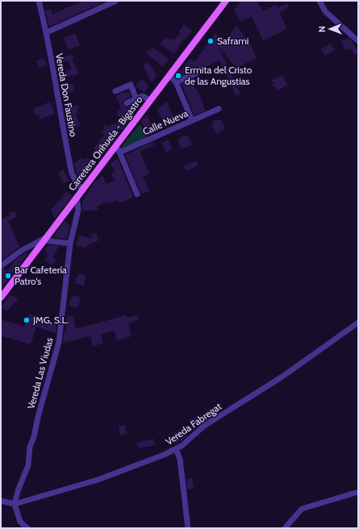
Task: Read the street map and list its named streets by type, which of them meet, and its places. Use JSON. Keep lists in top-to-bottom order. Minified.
{"streets":{"main road":["Carretera Orihuela - Bigastro"],"street":["Vereda Don Faustino","Calle Nueva","Vereda Las Viudas","Vereda Fabregat"]},"crossings":[["Vereda Don Faustino","Carretera Orihuela - Bigastro"],["Carretera Orihuela - Bigastro","Vereda Las Viudas"],["Vereda Las Viudas","Vereda Fabregat"]],"places":["Saframi","Ermita del Cristo de las Angustias","Bar Cafetería Patro's","JMG, S.L."],"north":"left"}
